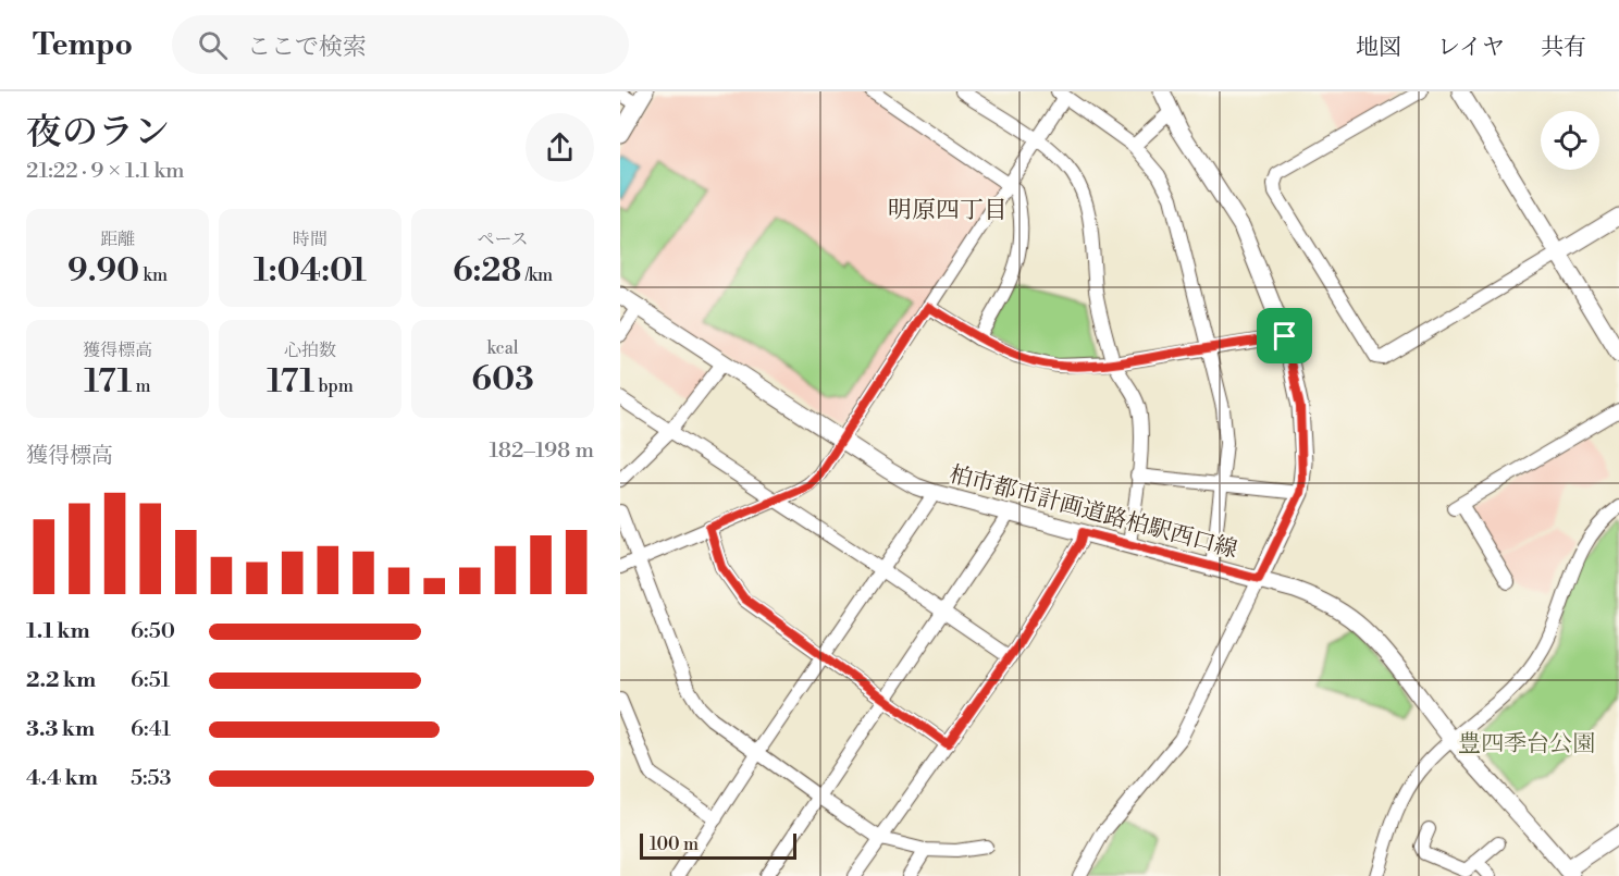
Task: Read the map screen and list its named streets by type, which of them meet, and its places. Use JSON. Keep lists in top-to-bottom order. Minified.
{"streets":{"street":["柏市都市計画道路柏駅西口線"]},"districts":["明原四丁目"],"parks":["豊四季台公園"],"scale_bar":"100 m","page":{"header":"Tempo","search":"ここで検索","nav":["地図","レイヤ","共有"],"heading":["夜のラン","21:22 · 9 × 1.1 km"],"stats":[["距離","9.90 km"],["時間","1:04:01"],["ペース","6:28 /km"],["獲得標高","171 m"],["心拍数","171 bpm"],["kcal","603"]],"chart":["獲得標高","182–198 m"],"list":[{"name":"1.1 km","note":"6:50"},{"name":"2.2 km","note":"6:51"},{"name":"3.3 km","note":"6:41"},{"name":"4.4 km","note":"5:53"}],"scale":"100 m"}}
